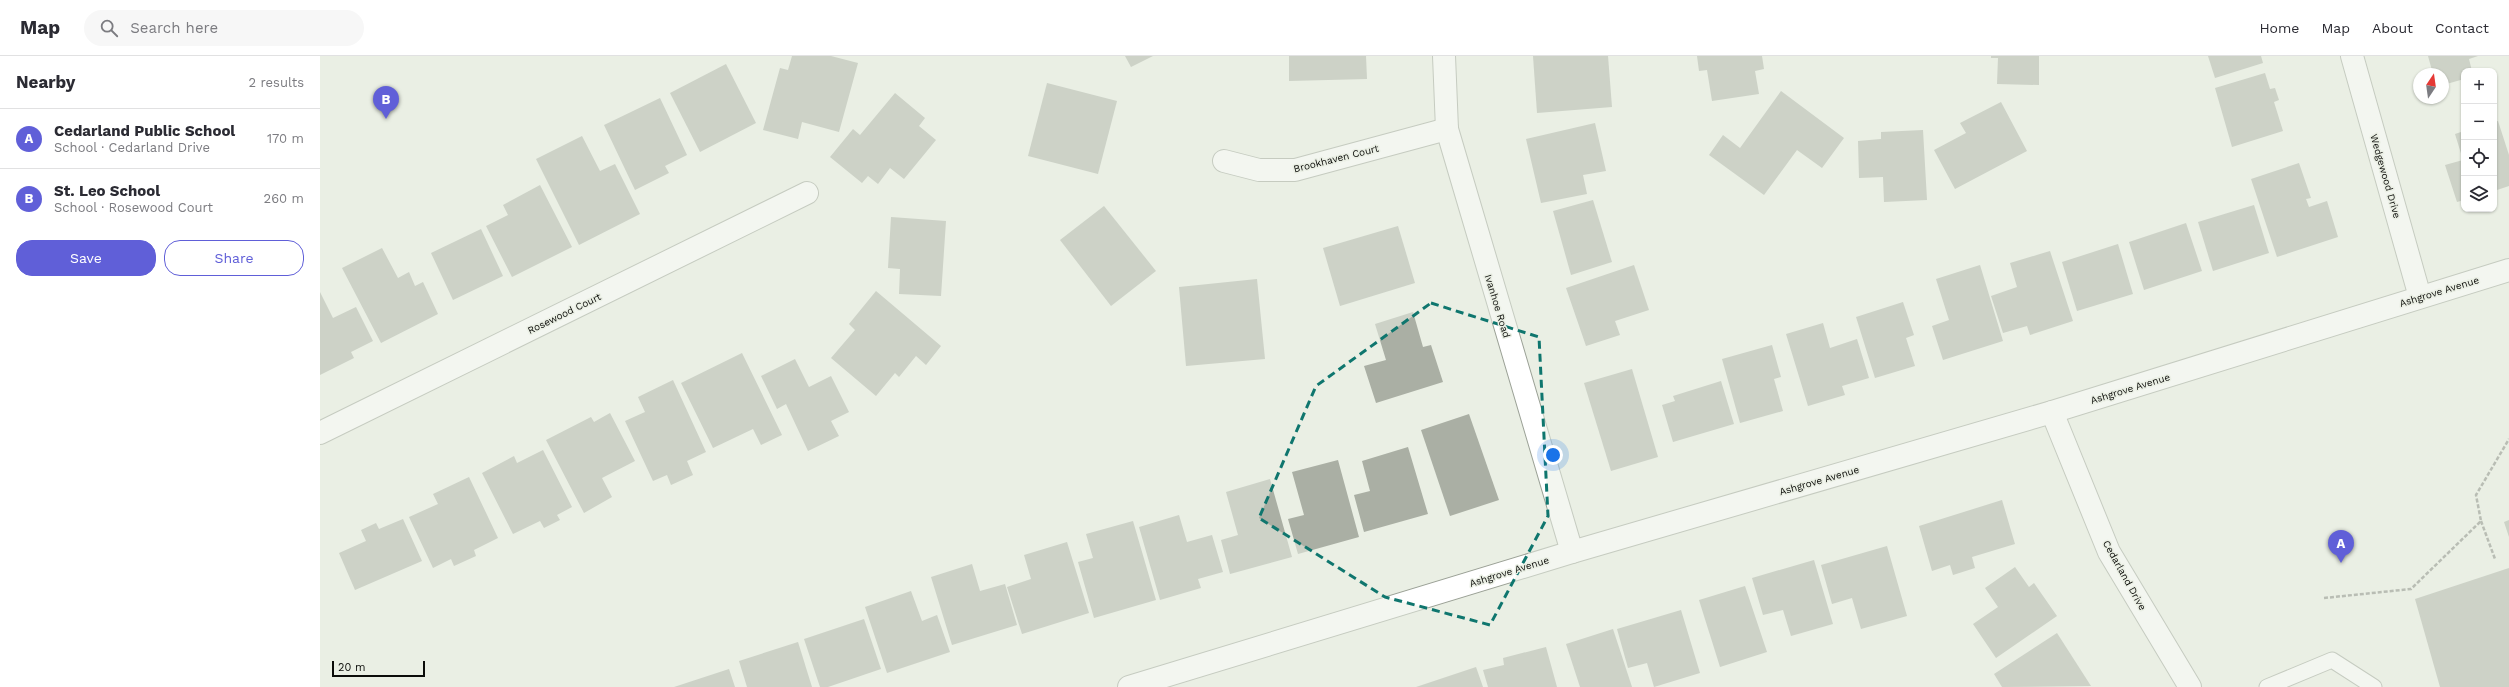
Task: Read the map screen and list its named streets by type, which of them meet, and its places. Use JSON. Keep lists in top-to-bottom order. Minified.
{"streets":{"street":["Brookhaven Court","Wedgewood Drive","Ashgrove Avenue","Ivanhoe Road","Rosewood Court","Cedarland Drive"]},"crossings":[["Brookhaven Court","Ivanhoe Road"],["Wedgewood Drive","Ashgrove Avenue"],["Ashgrove Avenue","Ivanhoe Road"],["Ashgrove Avenue","Cedarland Drive"]],"scale_bar":"20 m","north":"top","page":{"header":"Map","search":"Search here","nav":["Home","Map","About","Contact"],"heading":["Nearby","2 results"],"map_buttons":["+","−"],"pins":["B","A"],"list":[{"mark":"A","name":"Cedarland Public School","note":"School · Cedarland Drive","value":"170 m"},{"mark":"B","name":"St. Leo School","note":"School · Rosewood Court","value":"260 m"}],"buttons":["Save","Share"],"scale":"20 m"}}
